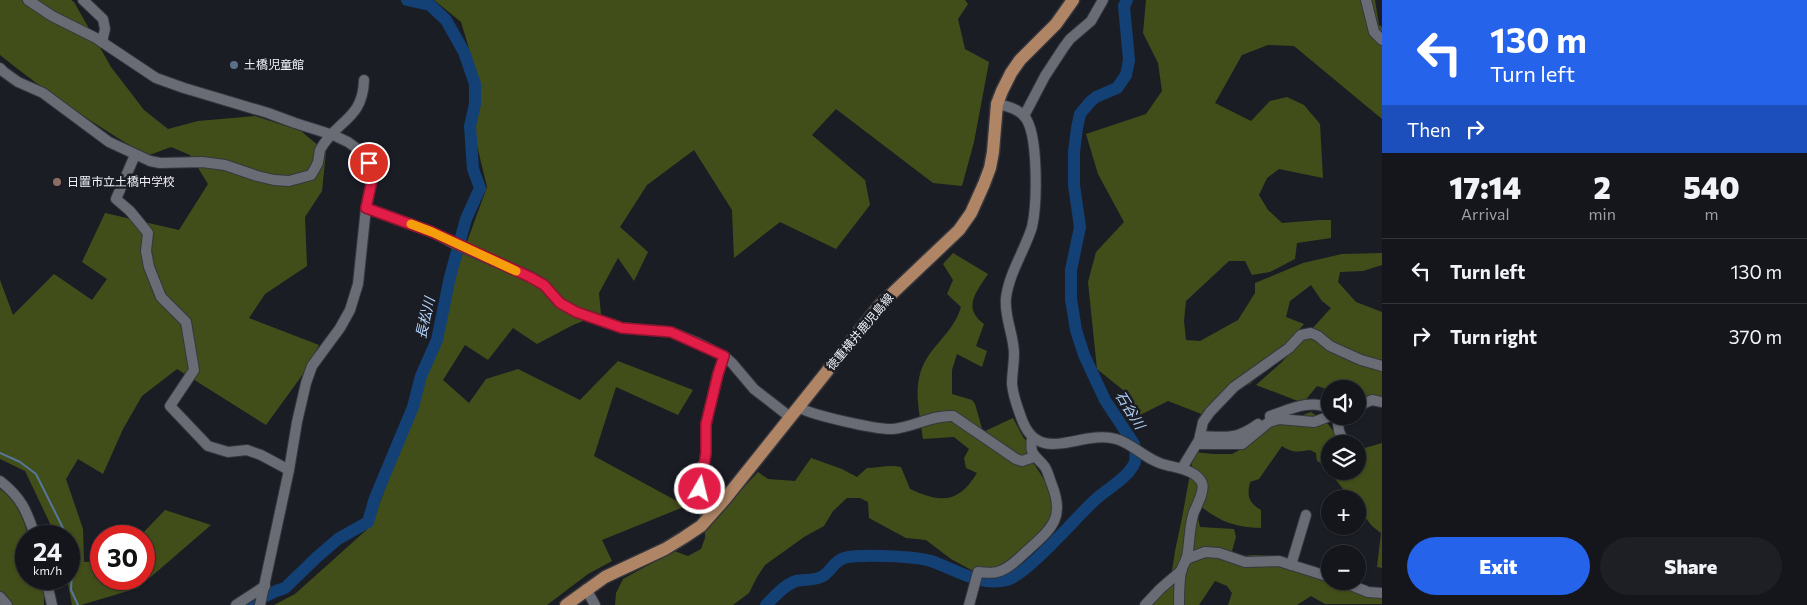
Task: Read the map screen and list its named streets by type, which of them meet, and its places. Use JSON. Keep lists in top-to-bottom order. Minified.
{"streets":{"main road":["徳重横井鹿児島線"]},"water":["長松川","石谷川"],"places":["土橋児童館","日置市立土橋中学校"],"page":{"turn":["130 m","Turn left"],"then":"Then","eta":["17:14","Arrival","2","min","540","m"],"list":[{"name":"Turn left","value":"130 m"},{"name":"Turn right","value":"370 m"}],"map_buttons":["+","−"],"speed":"24 km/h","limit":"30","buttons":["Exit","Share"]}}
